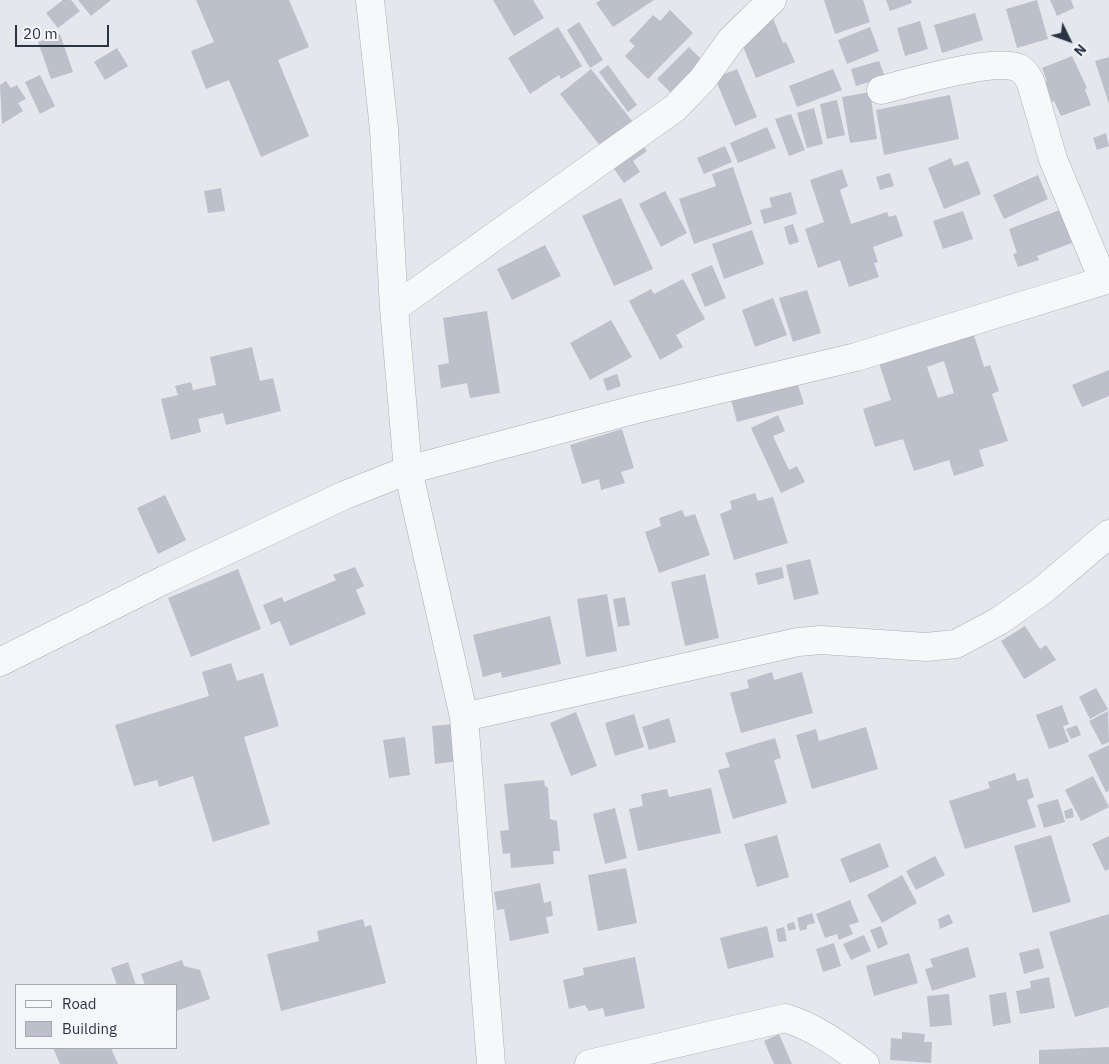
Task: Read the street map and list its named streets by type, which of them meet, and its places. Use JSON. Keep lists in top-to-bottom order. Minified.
{"legend":["Road","Building"],"scale_bar":"20 m","north":"bottom right"}
